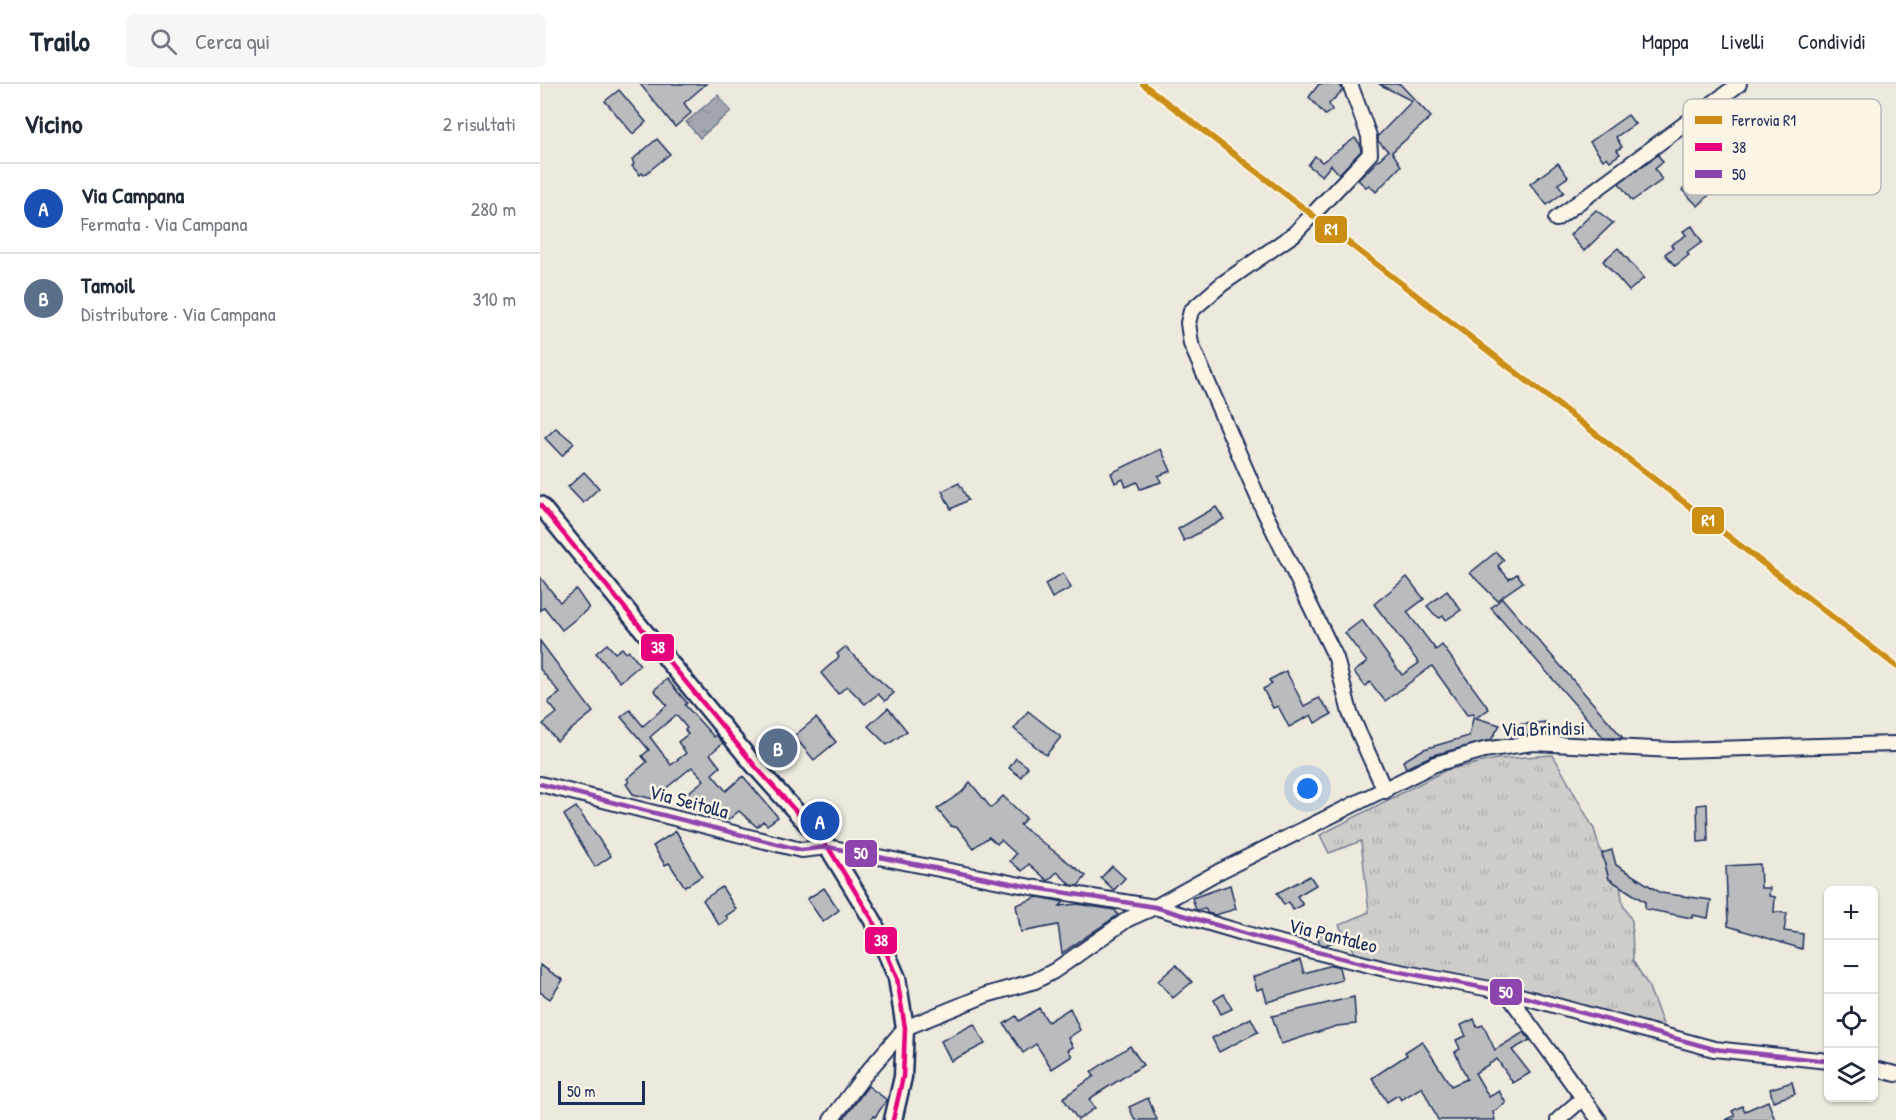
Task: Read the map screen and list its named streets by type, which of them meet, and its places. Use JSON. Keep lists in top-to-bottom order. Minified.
{"streets":{"street":["Via Brindisi","Via Seitolla","Via Pantaleo"]},"crossings":[["Via Brindisi","Via Pantaleo"],["Via Seitolla","Via Pantaleo"]],"lines":["rail line R1","transit line 38","transit line 50"],"legend":["Ferrovia R1","38","50"],"scale_bar":"50 m","page":{"header":"Trailo","search":"Cerca qui","nav":["Mappa","Livelli","Condividi"],"heading":["Vicino","2 risultati"],"list":[{"mark":"A","name":"Via Campana","note":"Fermata · Via Campana","value":"280 m"},{"mark":"B","name":"Tamoil","note":"Distributore · Via Campana","value":"310 m"}],"pins":["B","A"],"map_buttons":["+","−"],"scale":"50 m"}}
